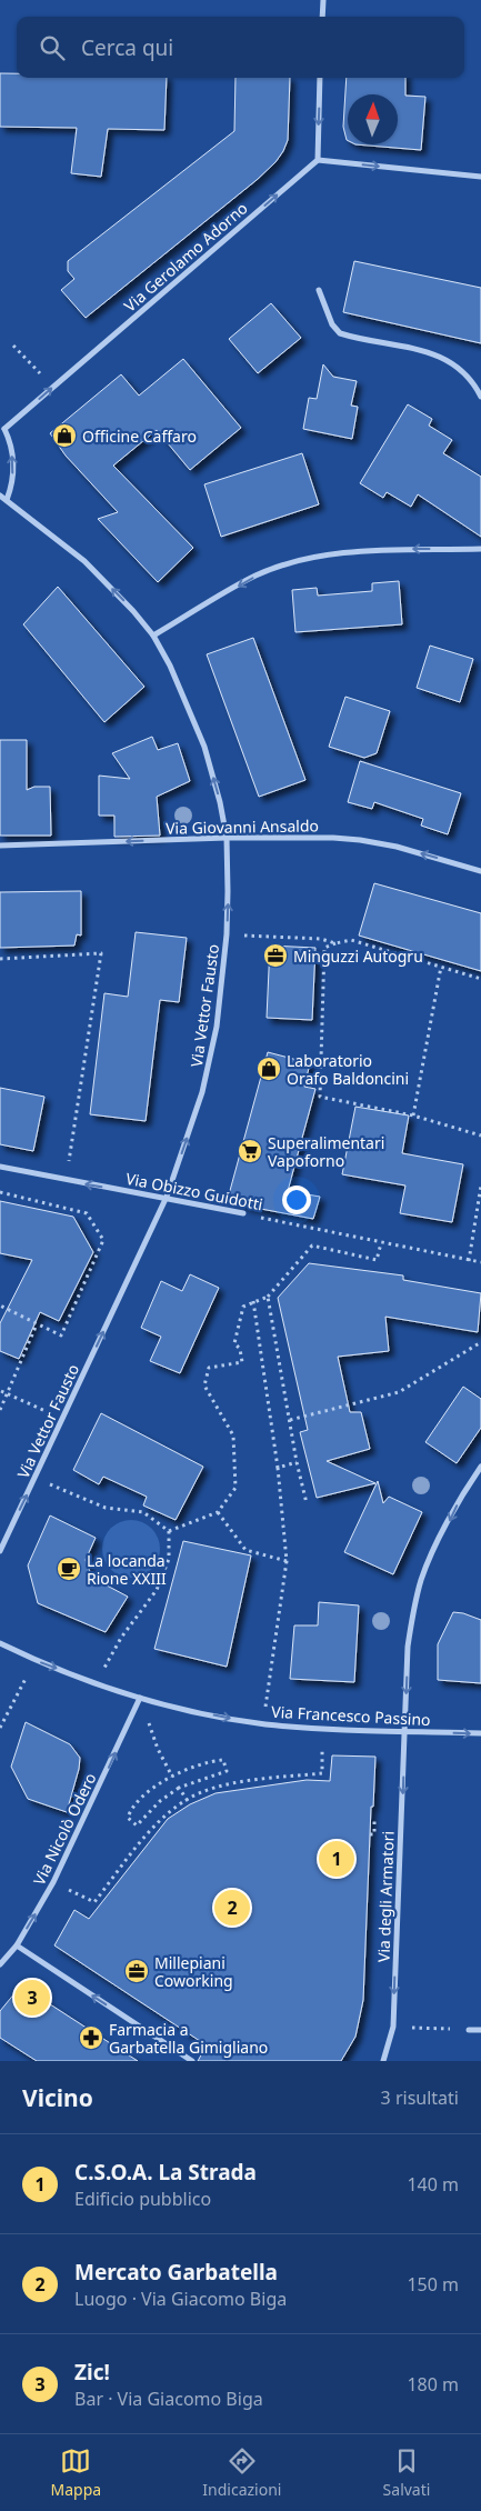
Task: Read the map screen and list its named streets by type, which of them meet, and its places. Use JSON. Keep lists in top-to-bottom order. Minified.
{"streets":{"street":["Via Gerolamo Adorno","Via Giovanni Ansaldo","Via Vettor Fausto","Via Obizzo Guidotti","Via Francesco Passino","Via Nicolò Odero","Via degli Armatori"]},"crossings":[["Via Giovanni Ansaldo","Via Vettor Fausto"],["Via Vettor Fausto","Via Obizzo Guidotti"],["Via Francesco Passino","Via Nicolò Odero"],["Via Francesco Passino","Via degli Armatori"]],"one_way":["Via Gerolamo Adorno","Via Giovanni Ansaldo","Via Vettor Fausto","Via Francesco Passino","Via Nicolò Odero","Via degli Armatori"],"places":{"shop":["Officine Caffaro","Laboratorio Orafo Baldoncini"],"office":["Minguzzi Autogru","Millepiani Coworking"],"supermarket":["Superalimentari Vapoforno"],"cafe":["La locanda Rione XXIII"],"pharmacy":["Farmacia a Garbatella Gimigliano"]},"north":"top","page":{"search":"Cerca qui","pins":["1","2","3"],"heading":["Vicino","3 risultati"],"list":[{"mark":"1","name":"C.S.O.A. La Strada","note":"Edificio pubblico","value":"140 m"},{"mark":"2","name":"Mercato Garbatella","note":"Luogo · Via Giacomo Biga","value":"150 m"},{"mark":"3","name":"Zic!","note":"Bar · Via Giacomo Biga","value":"180 m"}],"nav":["Mappa","Indicazioni","Salvati"]}}
